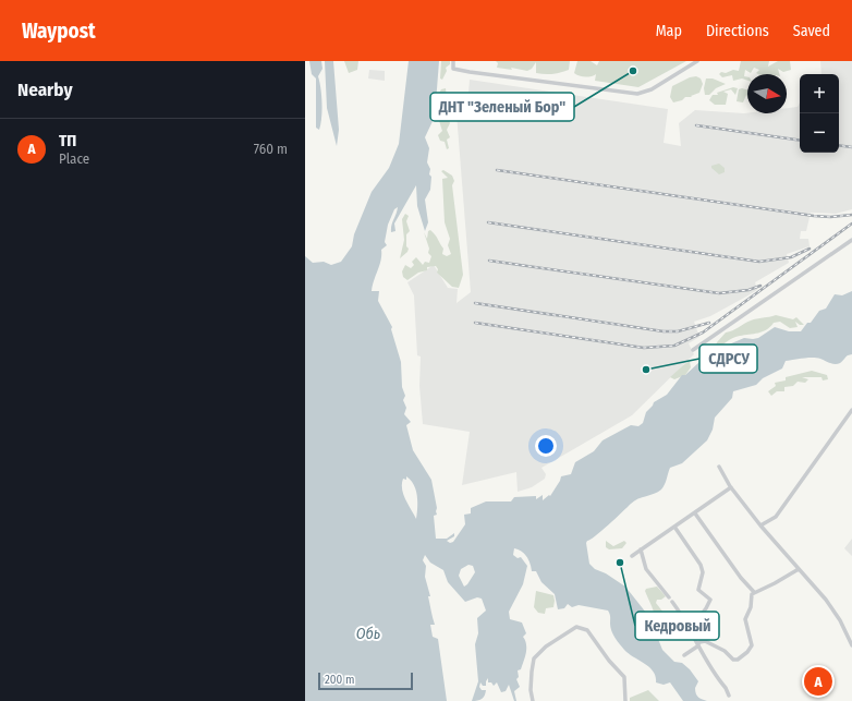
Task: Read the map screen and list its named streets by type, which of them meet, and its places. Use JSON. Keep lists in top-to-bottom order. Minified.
{"water":["Обь"],"places":["ДНТ \"Зеленый Бор\"","СДРСУ","Кедровый"],"scale_bar":"200 m","north":"right","page":{"header":"Waypost","nav":["Map","Directions","Saved"],"heading":"Nearby","map_buttons":["+","−"],"list":[{"mark":"A","name":"ТП","note":"Place","value":"760 m"}],"pins":"A","scale":"200 m"}}
